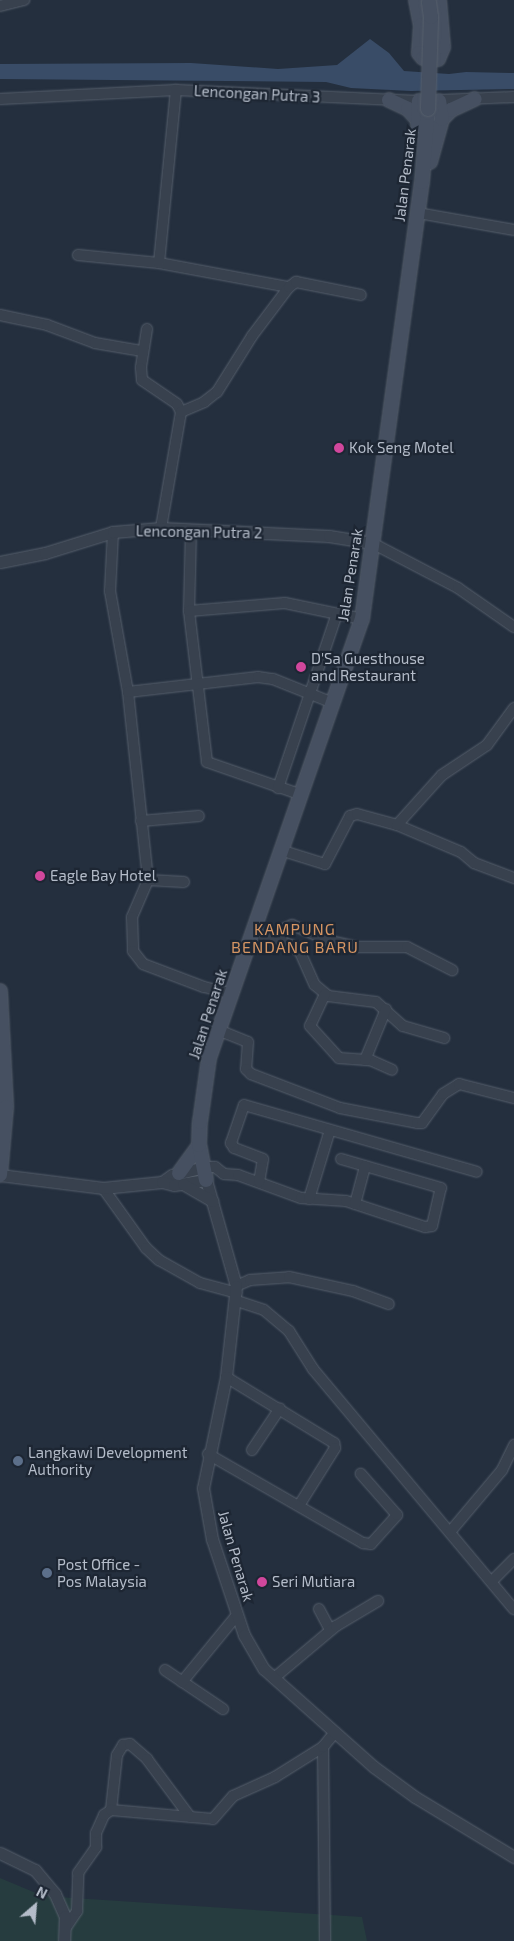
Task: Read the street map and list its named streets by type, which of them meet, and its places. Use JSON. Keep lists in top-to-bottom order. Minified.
{"streets":{"main road":["Jalan Penarak"],"street":["Lencongan Putra 3","Lencongan Putra 2"]},"crossings":[["Lencongan Putra 3","Jalan Penarak"],["Jalan Penarak","Lencongan Putra 2"]],"districts":["KAMPUNG BENDANG BARU"],"places":["Kok Seng Motel","D'Sa Guesthouse and Restaurant","Eagle Bay Hotel","Langkawi Development Authority","Post Office - Pos Malaysia","Seri Mutiara"],"north":"top right"}
